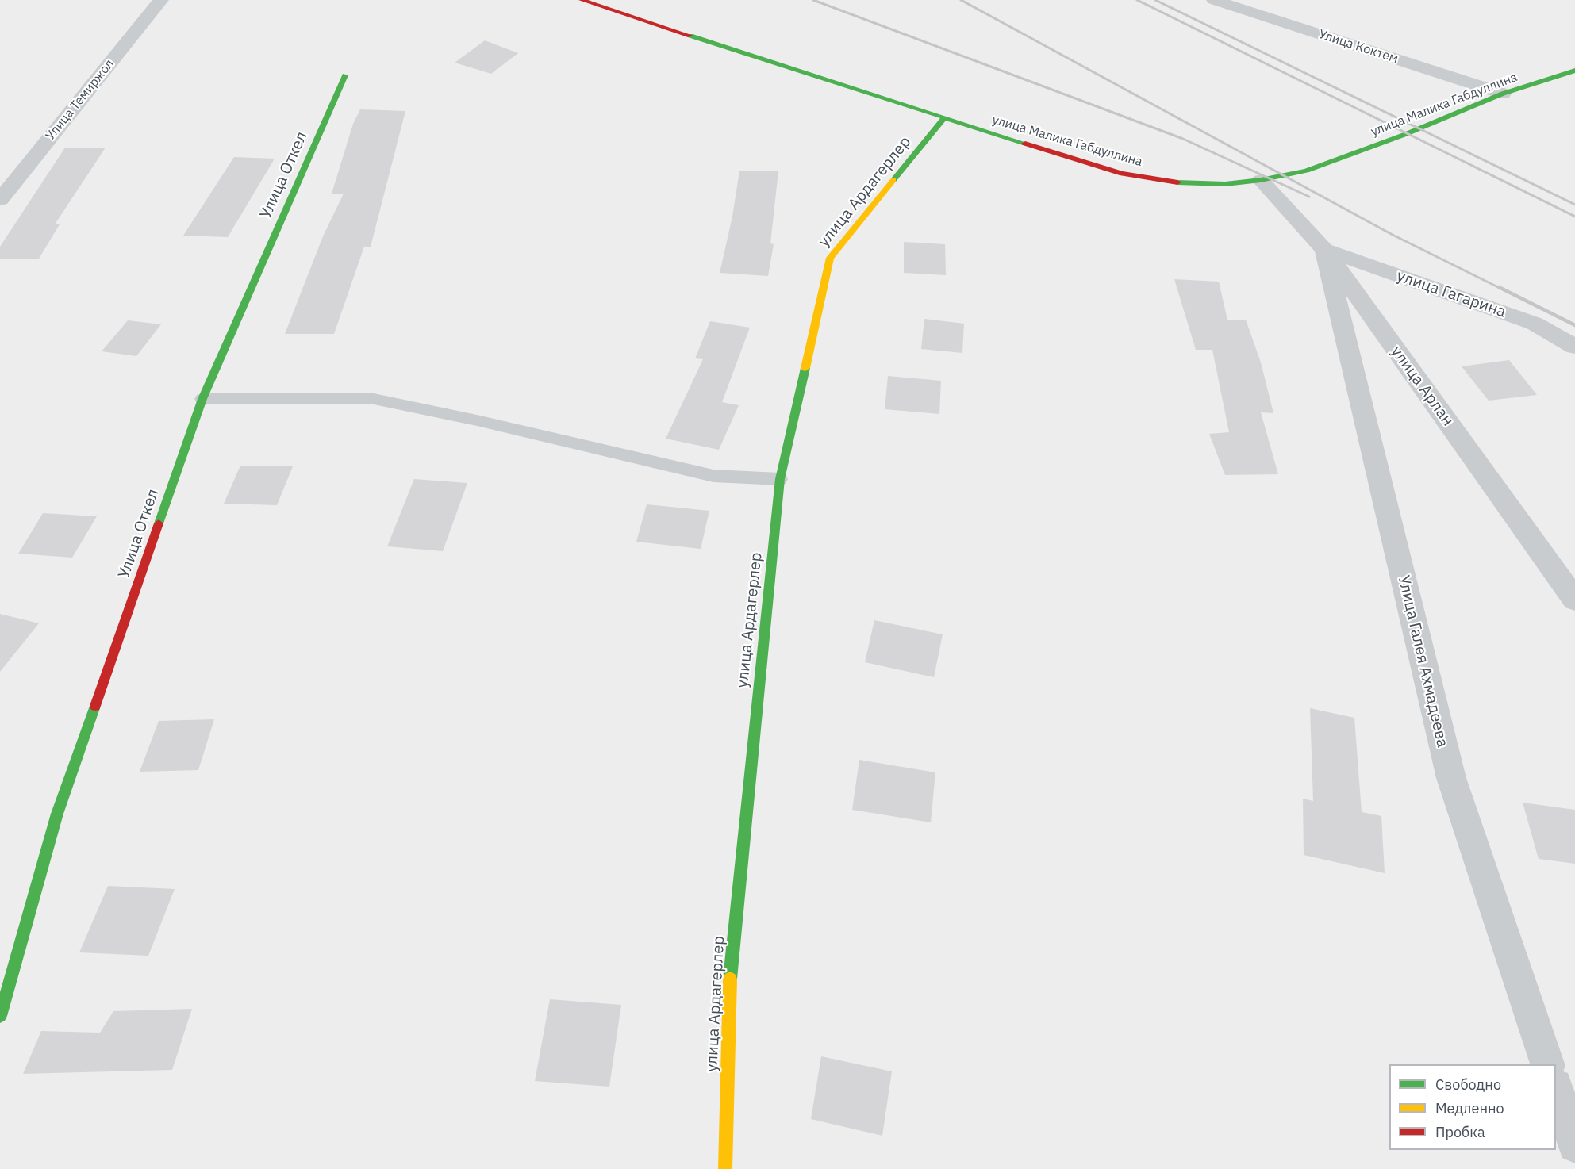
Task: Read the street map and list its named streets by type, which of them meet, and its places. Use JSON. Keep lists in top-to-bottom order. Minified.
{"streets":{"street":["Улица Коктем","Улица Темиржол","улица Малика Габдуллина","Улица Откел","улица Ардагерлер","улица Гагарина","улица Арлан","Улица Галея Ахмадеева"]},"crossings":[["Улица Коктем","улица Малика Габдуллина"],["улица Малика Габдуллина","улица Ардагерлер"],["улица Малика Габдуллина","улица Арлан"],["улица Гагарина","улица Арлан"],["улица Гагарина","Улица Галея Ахмадеева"],["улица Арлан","Улица Галея Ахмадеева"]],"legend":["Свободно","Медленно","Пробка"]}
